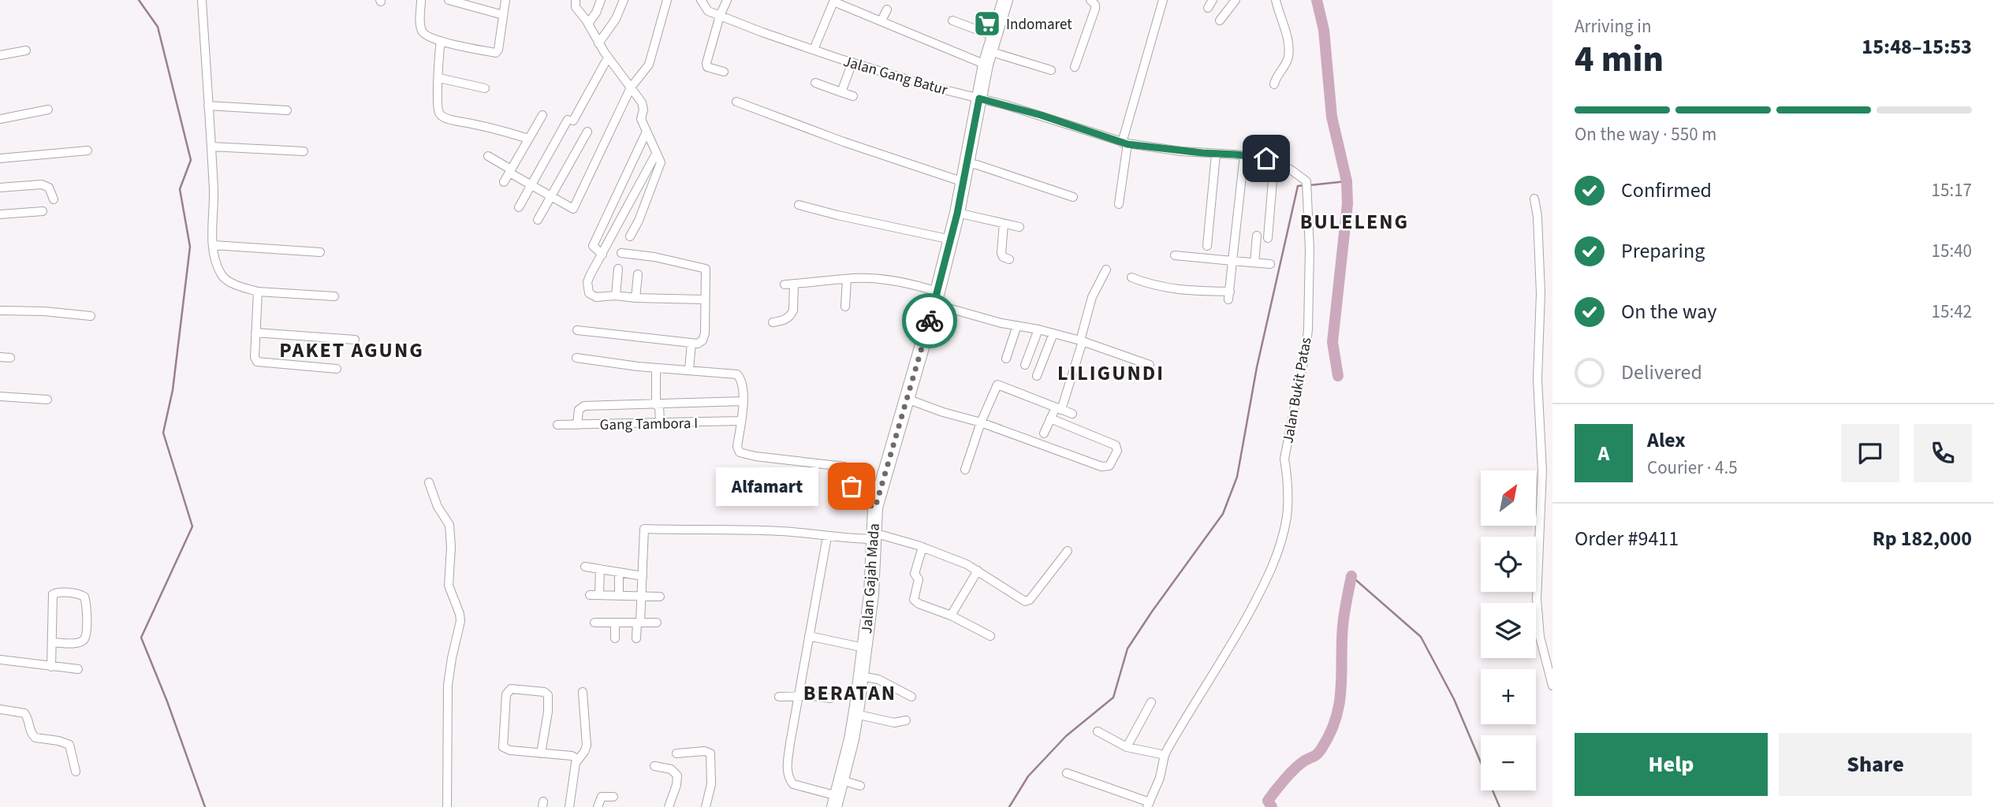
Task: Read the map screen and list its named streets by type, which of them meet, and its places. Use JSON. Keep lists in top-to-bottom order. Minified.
{"streets":{"highway":["Jalan Gajah Mada"],"street":["Jalan Gang Batur","Jalan Bukit Patas","Gang Tambora I"]},"crossings":[["Jalan Gang Batur","Jalan Bukit Patas"],["Jalan Gang Batur","Jalan Gajah Mada"],["Jalan Bukit Patas","Jalan Gajah Mada"]],"districts":["BULELENG","PAKET AGUNG","LILIGUNDI","BERATAN"],"places":{"supermarket":["Indomaret"],"other":["Alfamart"]},"north":"top right","page":{"heading":["4 min","Arriving in","15:48–15:53"],"panel":["Alex","Courier · 4.5","Order #9411","Rp 182,000"],"bar":"On the way · 550 m","list":[["Confirmed","15:17"],["Preparing","15:40"],["On the way","15:42"],"Delivered"],"round":"A","bubble":"Alfamart","map_buttons":["+","−"],"buttons":["Help","Share"]}}
